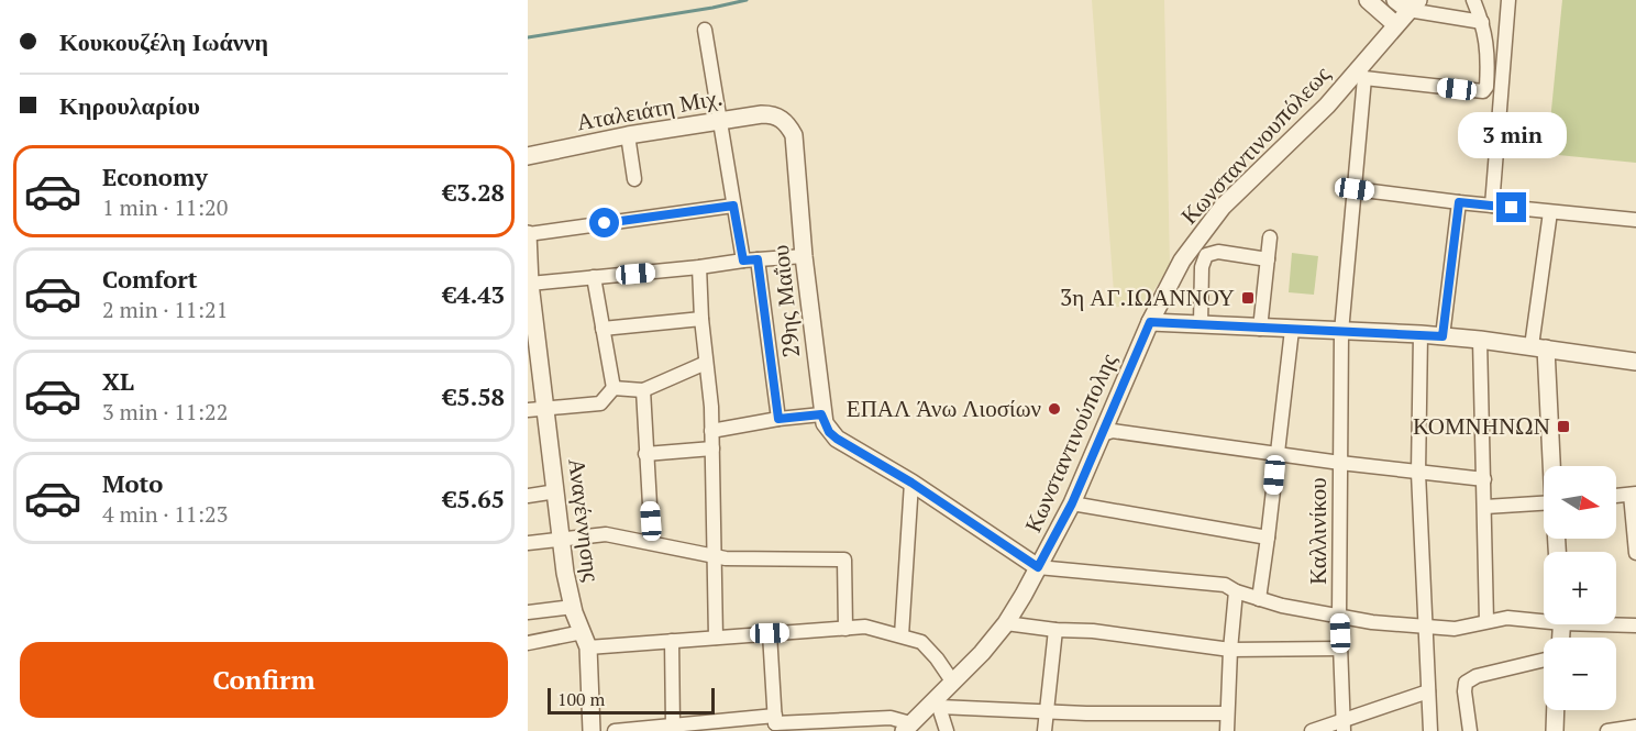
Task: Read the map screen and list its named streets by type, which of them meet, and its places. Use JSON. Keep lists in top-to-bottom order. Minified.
{"streets":{"street":["Αταλειάτη Μιχ.","Κωνσταντινουπόλεως","29ης Μαΐου","Κωνσταντινούπολης","Αναγέννησης","Καλλινίκου"]},"crossings":[["Αταλειάτη Μιχ.","29ης Μαΐου"],["Κωνσταντινουπόλεως","Κωνσταντινούπολης"],["Κωνσταντινουπόλεως","Καλλινίκου"],["29ης Μαΐου","Κωνσταντινούπολης"]],"places":{"transit":["3η ΑΓ.ΙΩΑΝΝΟΥ","ΚΟΜΝΗΝΩΝ"],"other":["ΕΠΑΛ Άνω Λιοσίων"]},"scale_bar":"100 m","north":"right","page":{"banner":["Κουκουζέλη Ιωάννη","Κηρουλαρίου"],"bubble":"3 min","list":[{"name":"Economy","note":"1 min · 11:20","value":"€3.28"},{"name":"Comfort","note":"2 min · 11:21","value":"€4.43"},{"name":"XL","note":"3 min · 11:22","value":"€5.58"},{"name":"Moto","note":"4 min · 11:23","value":"€5.65"}],"map_buttons":["+","−"],"buttons":"Confirm","scale":"100 m"}}
